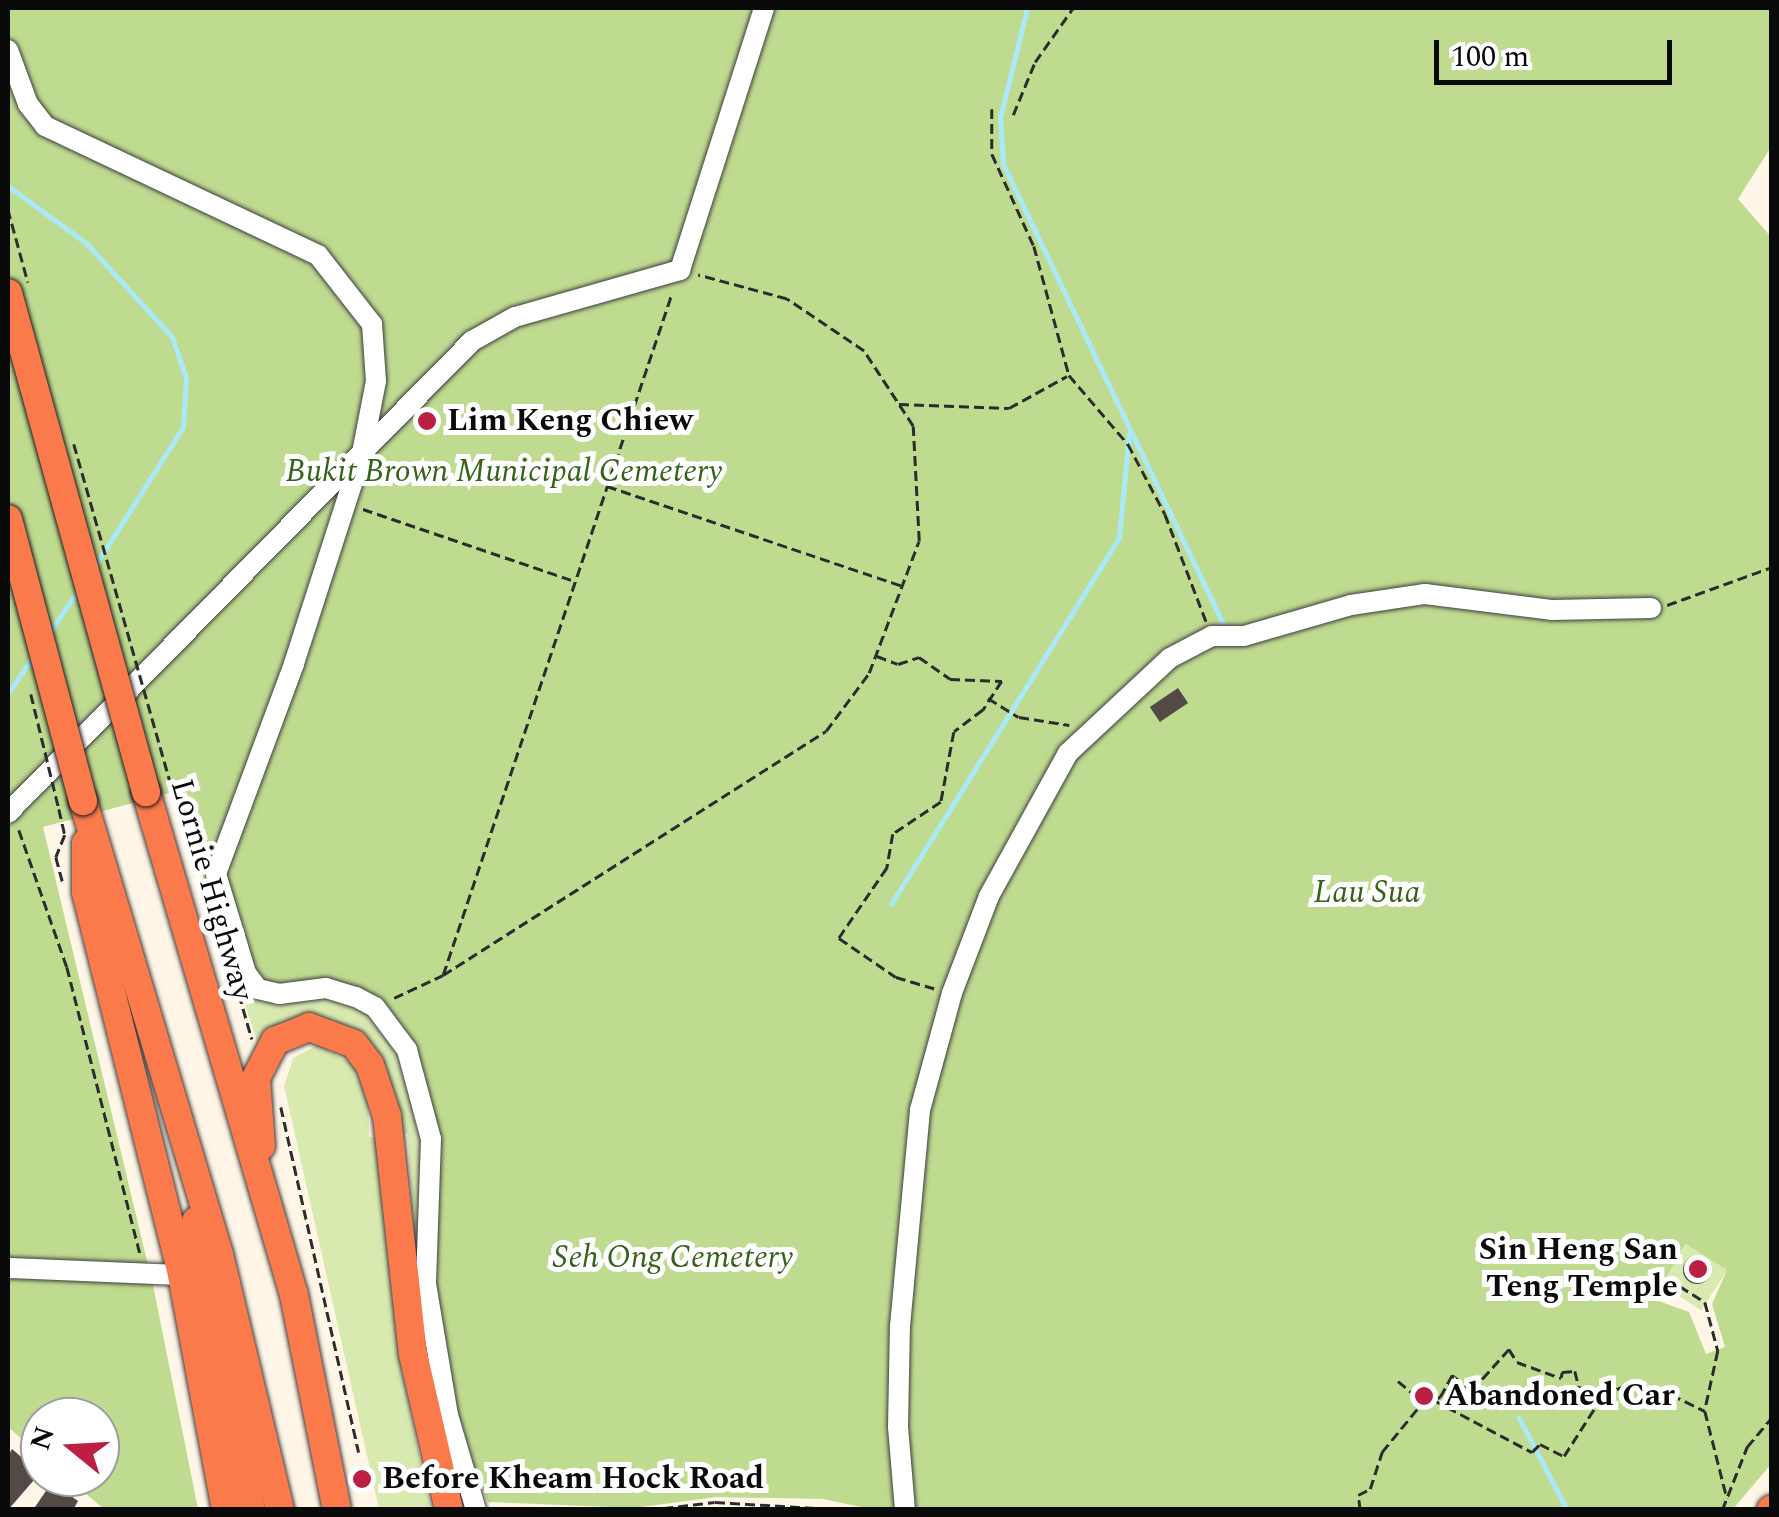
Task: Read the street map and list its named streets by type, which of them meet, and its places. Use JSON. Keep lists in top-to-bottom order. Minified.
{"streets":{"highway":["Lornie Highway"]},"parks":["Bukit Brown Municipal Cemetery","Lau Sua","Seh Ong Cemetery"],"places":["Lim Keng Chiew","Sin Heng San Teng Temple","Abandoned Car","Before Kheam Hock Road"],"scale_bar":"100 m","north":"left"}
